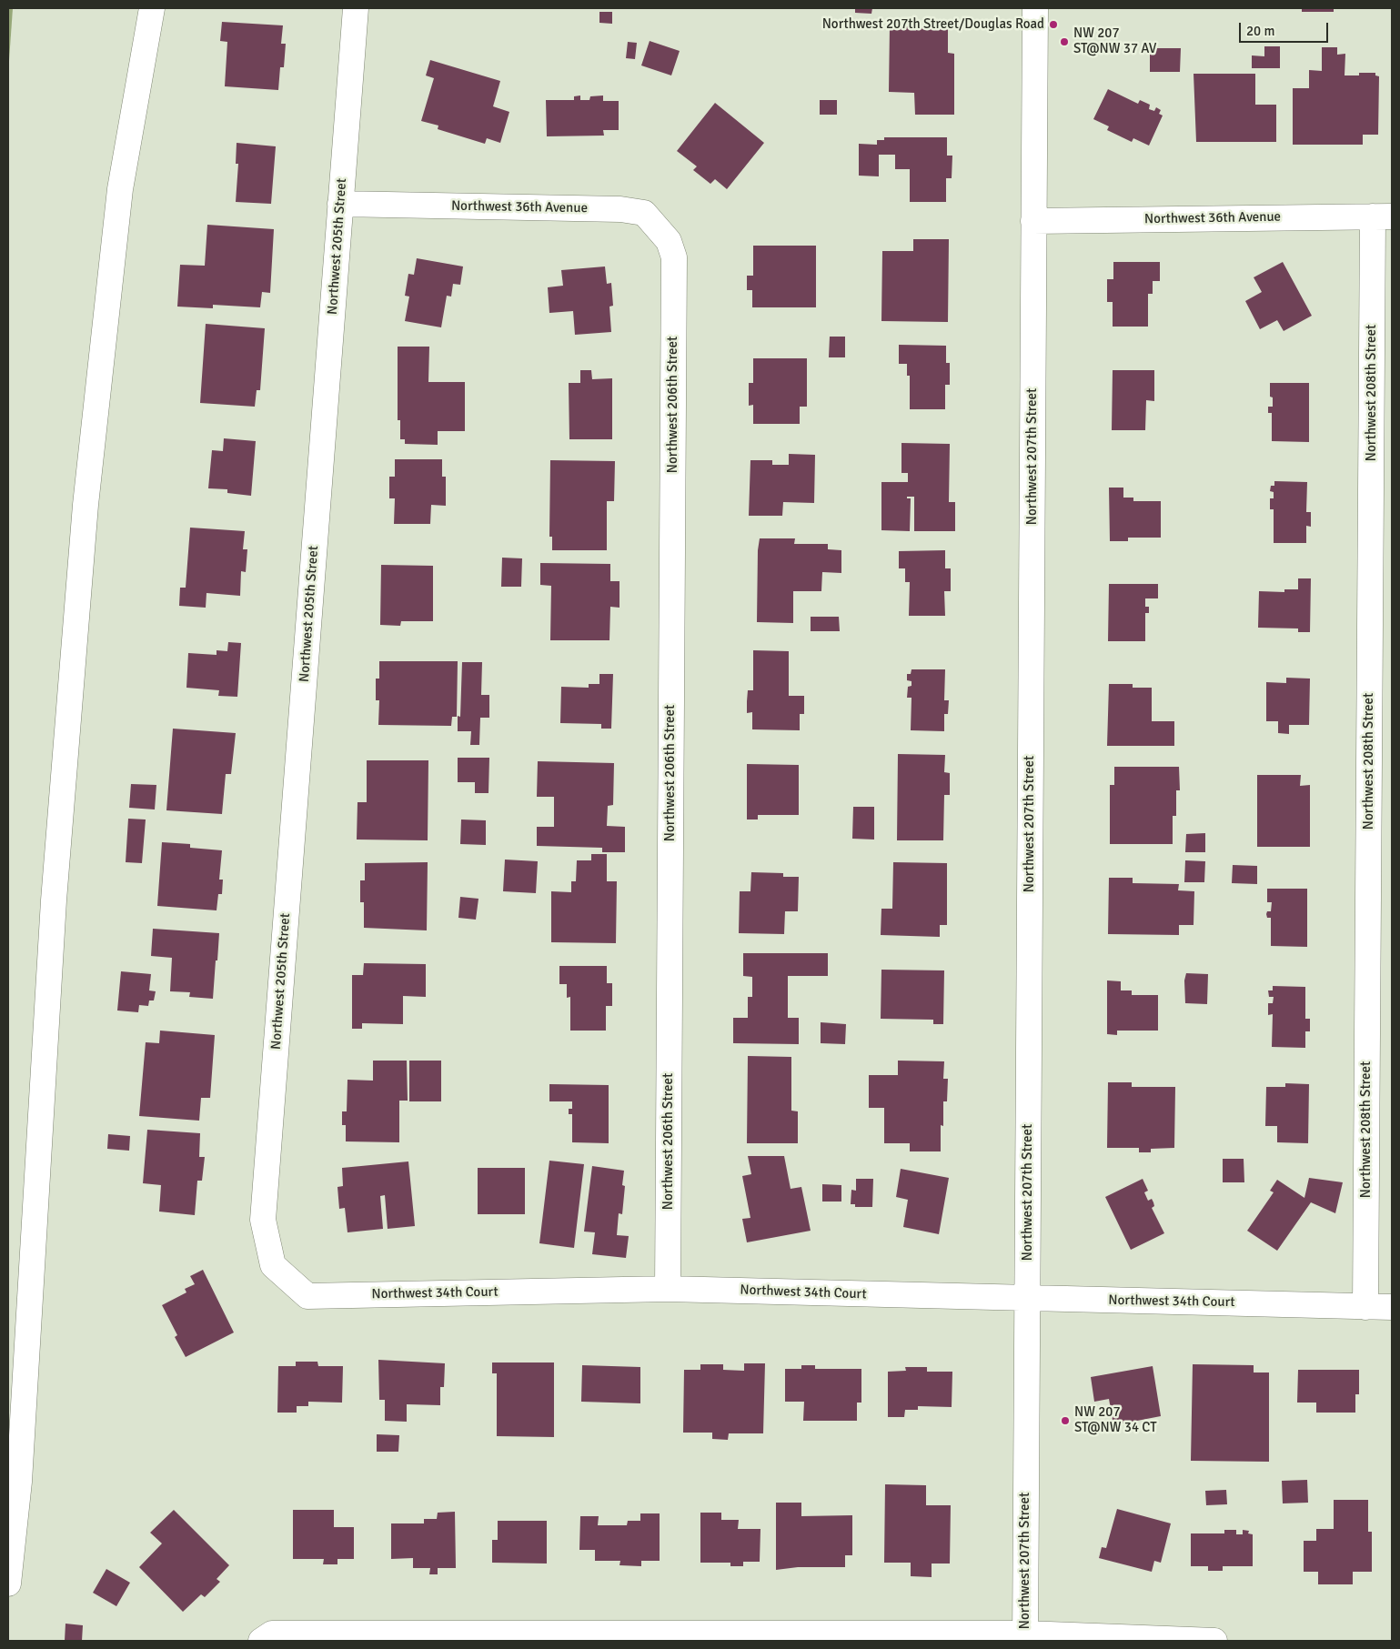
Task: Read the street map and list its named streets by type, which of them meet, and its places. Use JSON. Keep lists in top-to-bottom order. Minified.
{"streets":{"street":["Northwest 36th Avenue","Northwest 205th Street","Northwest 208th Street","Northwest 206th Street","Northwest 207th Street","Northwest 34th Court"]},"crossings":[["Northwest 36th Avenue","Northwest 205th Street"],["Northwest 36th Avenue","Northwest 208th Street"],["Northwest 36th Avenue","Northwest 206th Street"],["Northwest 36th Avenue","Northwest 207th Street"],["Northwest 205th Street","Northwest 34th Court"],["Northwest 208th Street","Northwest 34th Court"],["Northwest 206th Street","Northwest 34th Court"],["Northwest 207th Street","Northwest 34th Court"]],"places":["Northwest 207th Street/Douglas Road","NW 207 ST@NW 37 AV","NW 207 ST@NW 34 CT"],"scale_bar":"20 m"}
